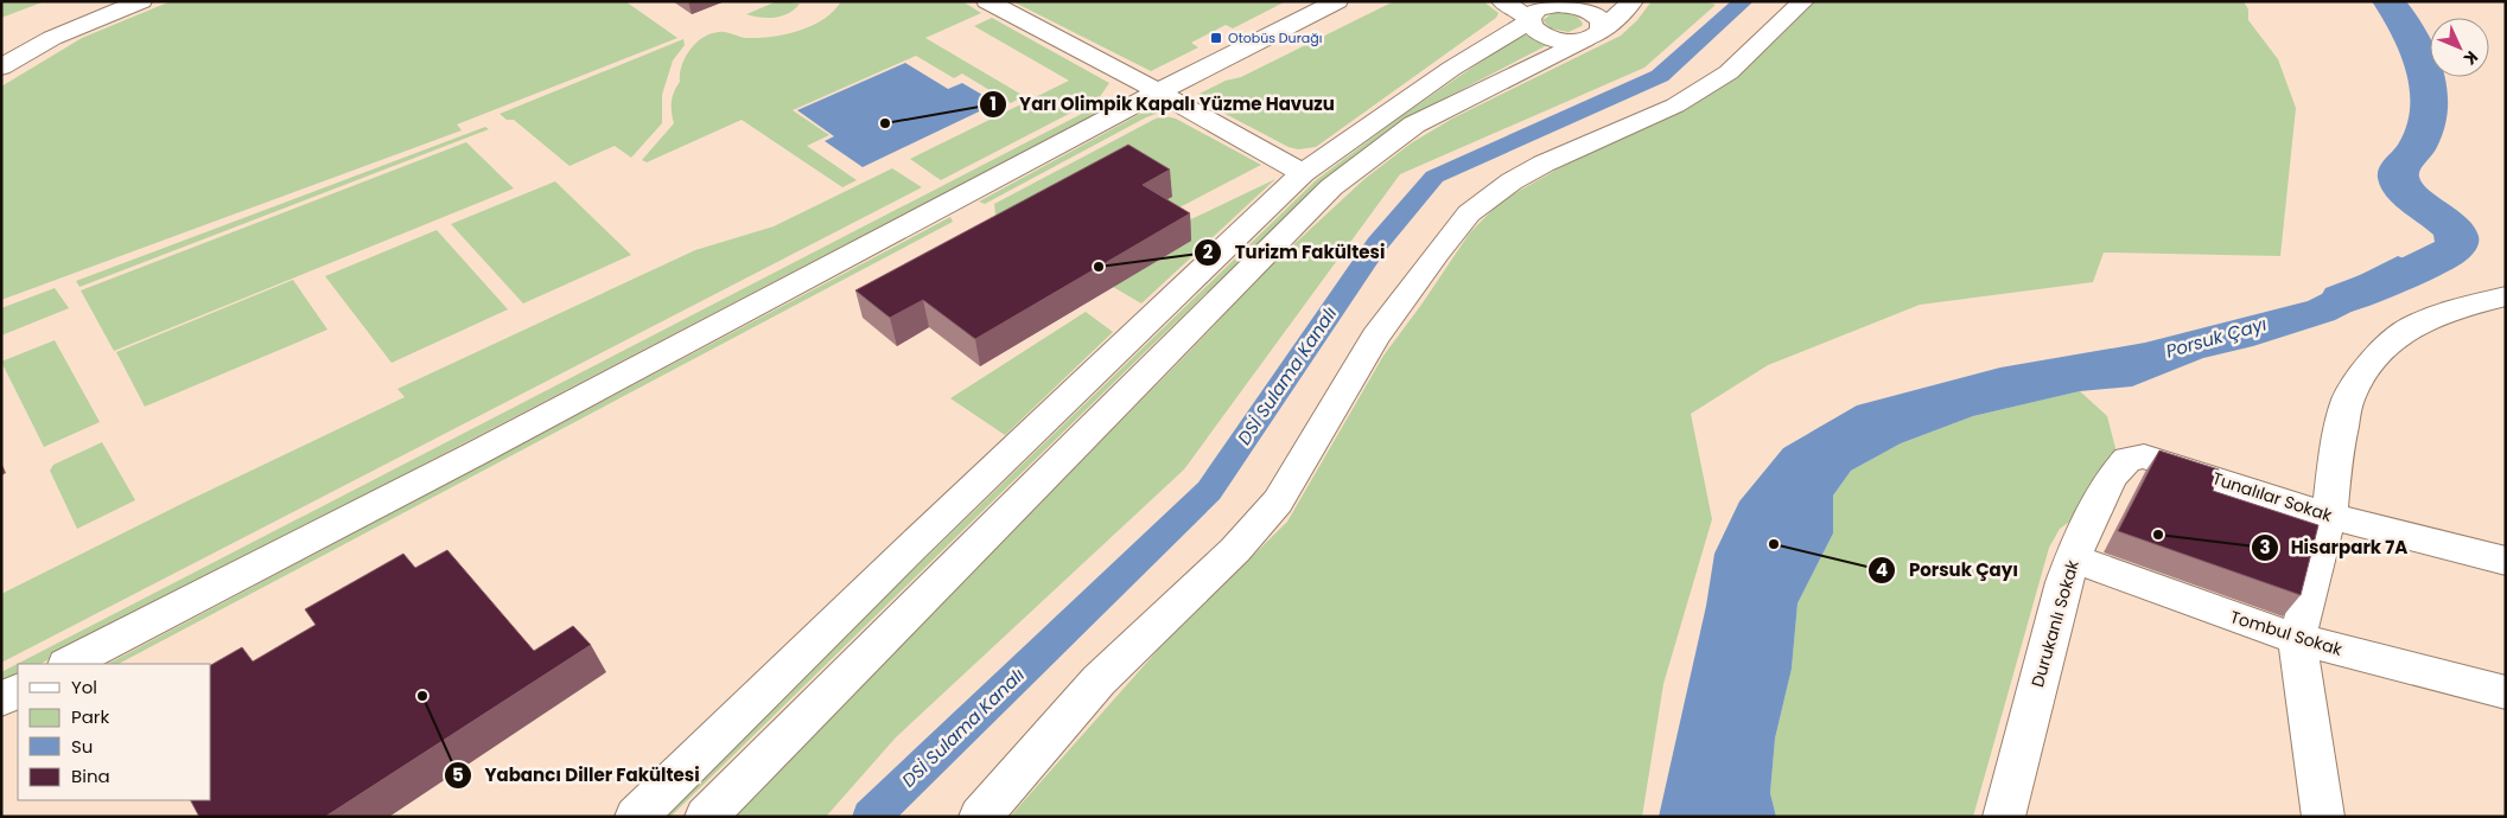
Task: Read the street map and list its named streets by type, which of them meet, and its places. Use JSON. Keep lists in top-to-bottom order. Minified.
{"streets":{"street":["Tunalılar Sokak","Durukanlı Sokak","Tombul Sokak"]},"crossings":[["Tunalılar Sokak","Durukanlı Sokak"],["Durukanlı Sokak","Tombul Sokak"]],"water":["Porsuk Çayı","DSİ Sulama Kanalı"],"places":{"transit":["Otobüs Durağı"],"other":["Yarı Olimpik Kapalı Yüzme Havuzu","Turizm Fakültesi","Hisarpark 7A","Porsuk Çayı","Yabancı Diller Fakültesi"]},"legend":["Yol","Park","Su","Bina"],"north":"bottom right"}
